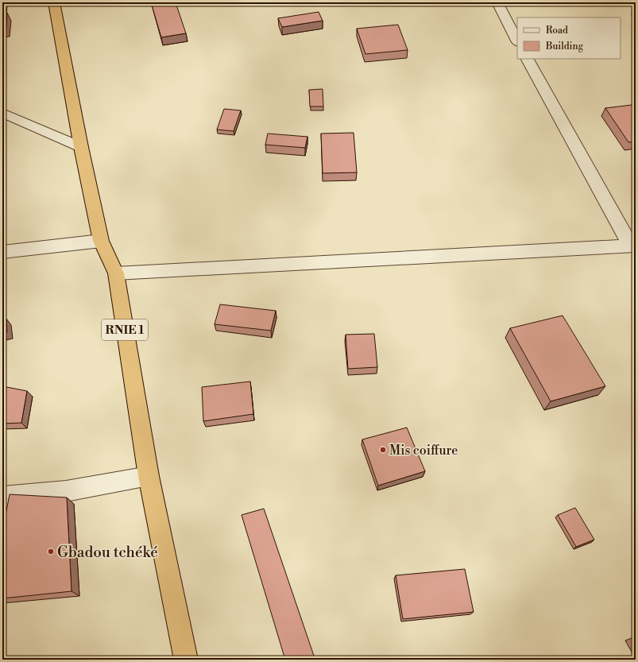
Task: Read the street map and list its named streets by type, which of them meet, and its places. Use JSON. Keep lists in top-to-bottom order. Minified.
{"streets":{"highway":["RNIE 1"]},"places":["Mis coiffure","Gbadou tchéké"],"legend":["Road","Building"]}
